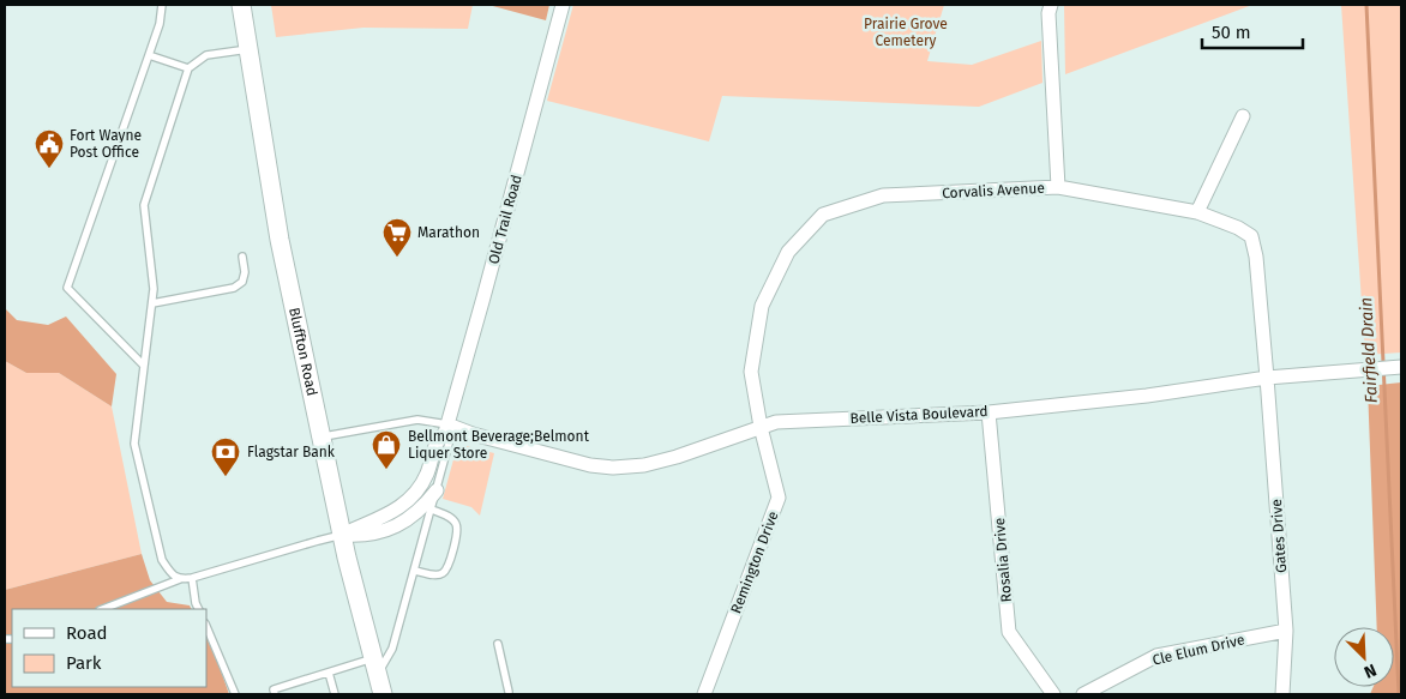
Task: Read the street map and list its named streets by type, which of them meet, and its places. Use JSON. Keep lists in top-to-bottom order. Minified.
{"streets":{"main road":["Bluffton Road"],"street":["Corvalis Avenue","Old Trail Road","Belle Vista Boulevard","Gates Drive","Rosalia Drive","Remington Drive","Cle Elum Drive"]},"crossings":[["Corvalis Avenue","Belle Vista Boulevard"],["Corvalis Avenue","Gates Drive"],["Corvalis Avenue","Remington Drive"],["Old Trail Road","Bluffton Road"],["Old Trail Road","Belle Vista Boulevard"],["Belle Vista Boulevard","Gates Drive"],["Belle Vista Boulevard","Rosalia Drive"],["Belle Vista Boulevard","Remington Drive"],["Gates Drive","Cle Elum Drive"]],"water":["Fairfield Drain"],"parks":["Prairie Grove Cemetery"],"places":{"public building":["Fort Wayne Post Office"],"supermarket":["Marathon"],"shop":["Bellmont Beverage;Belmont Liquer Store"],"bank":["Flagstar Bank"]},"legend":["Road","Park"],"scale_bar":"50 m","north":"bottom right"}
